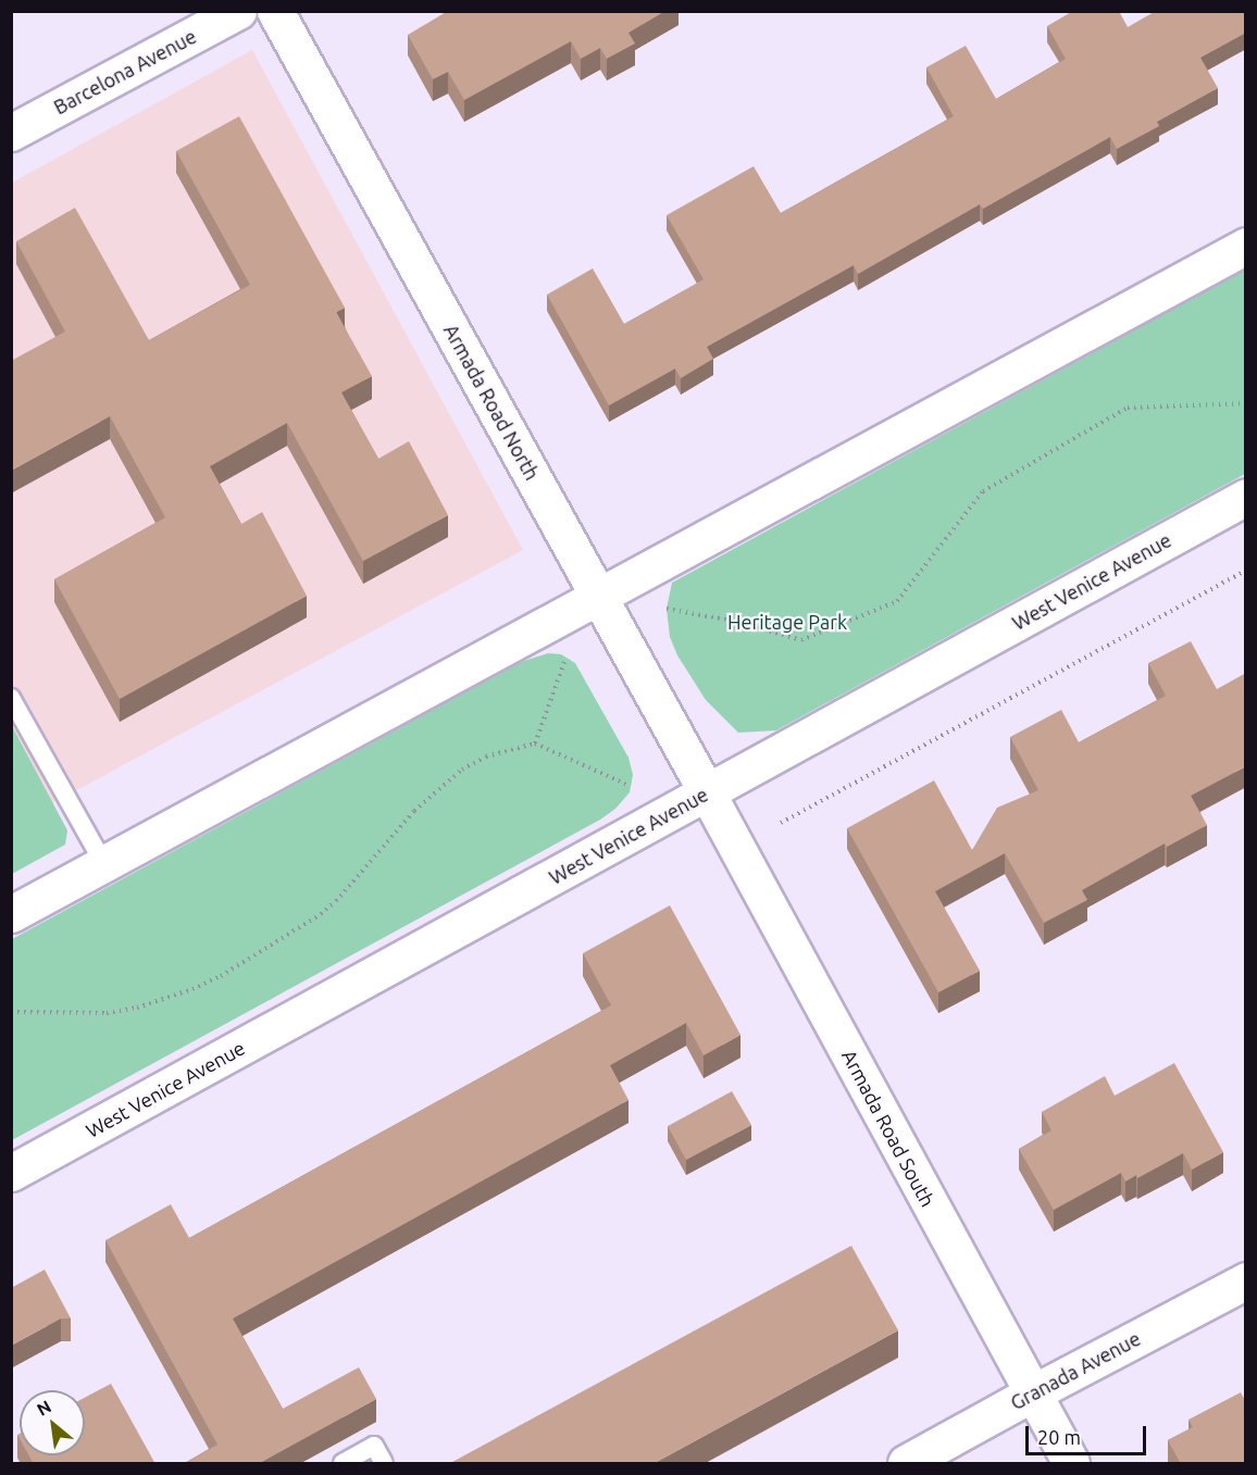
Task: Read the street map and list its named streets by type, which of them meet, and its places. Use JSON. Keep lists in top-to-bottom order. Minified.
{"streets":{"street":["Barcelona Avenue","Armada Road North","West Venice Avenue","Armada Road South","Granada Avenue"]},"crossings":[["Armada Road North","West Venice Avenue"],["Armada Road North","Armada Road South"],["West Venice Avenue","Armada Road South"],["Armada Road South","Granada Avenue"]],"parks":["Heritage Park"],"scale_bar":"20 m","north":"top left"}
